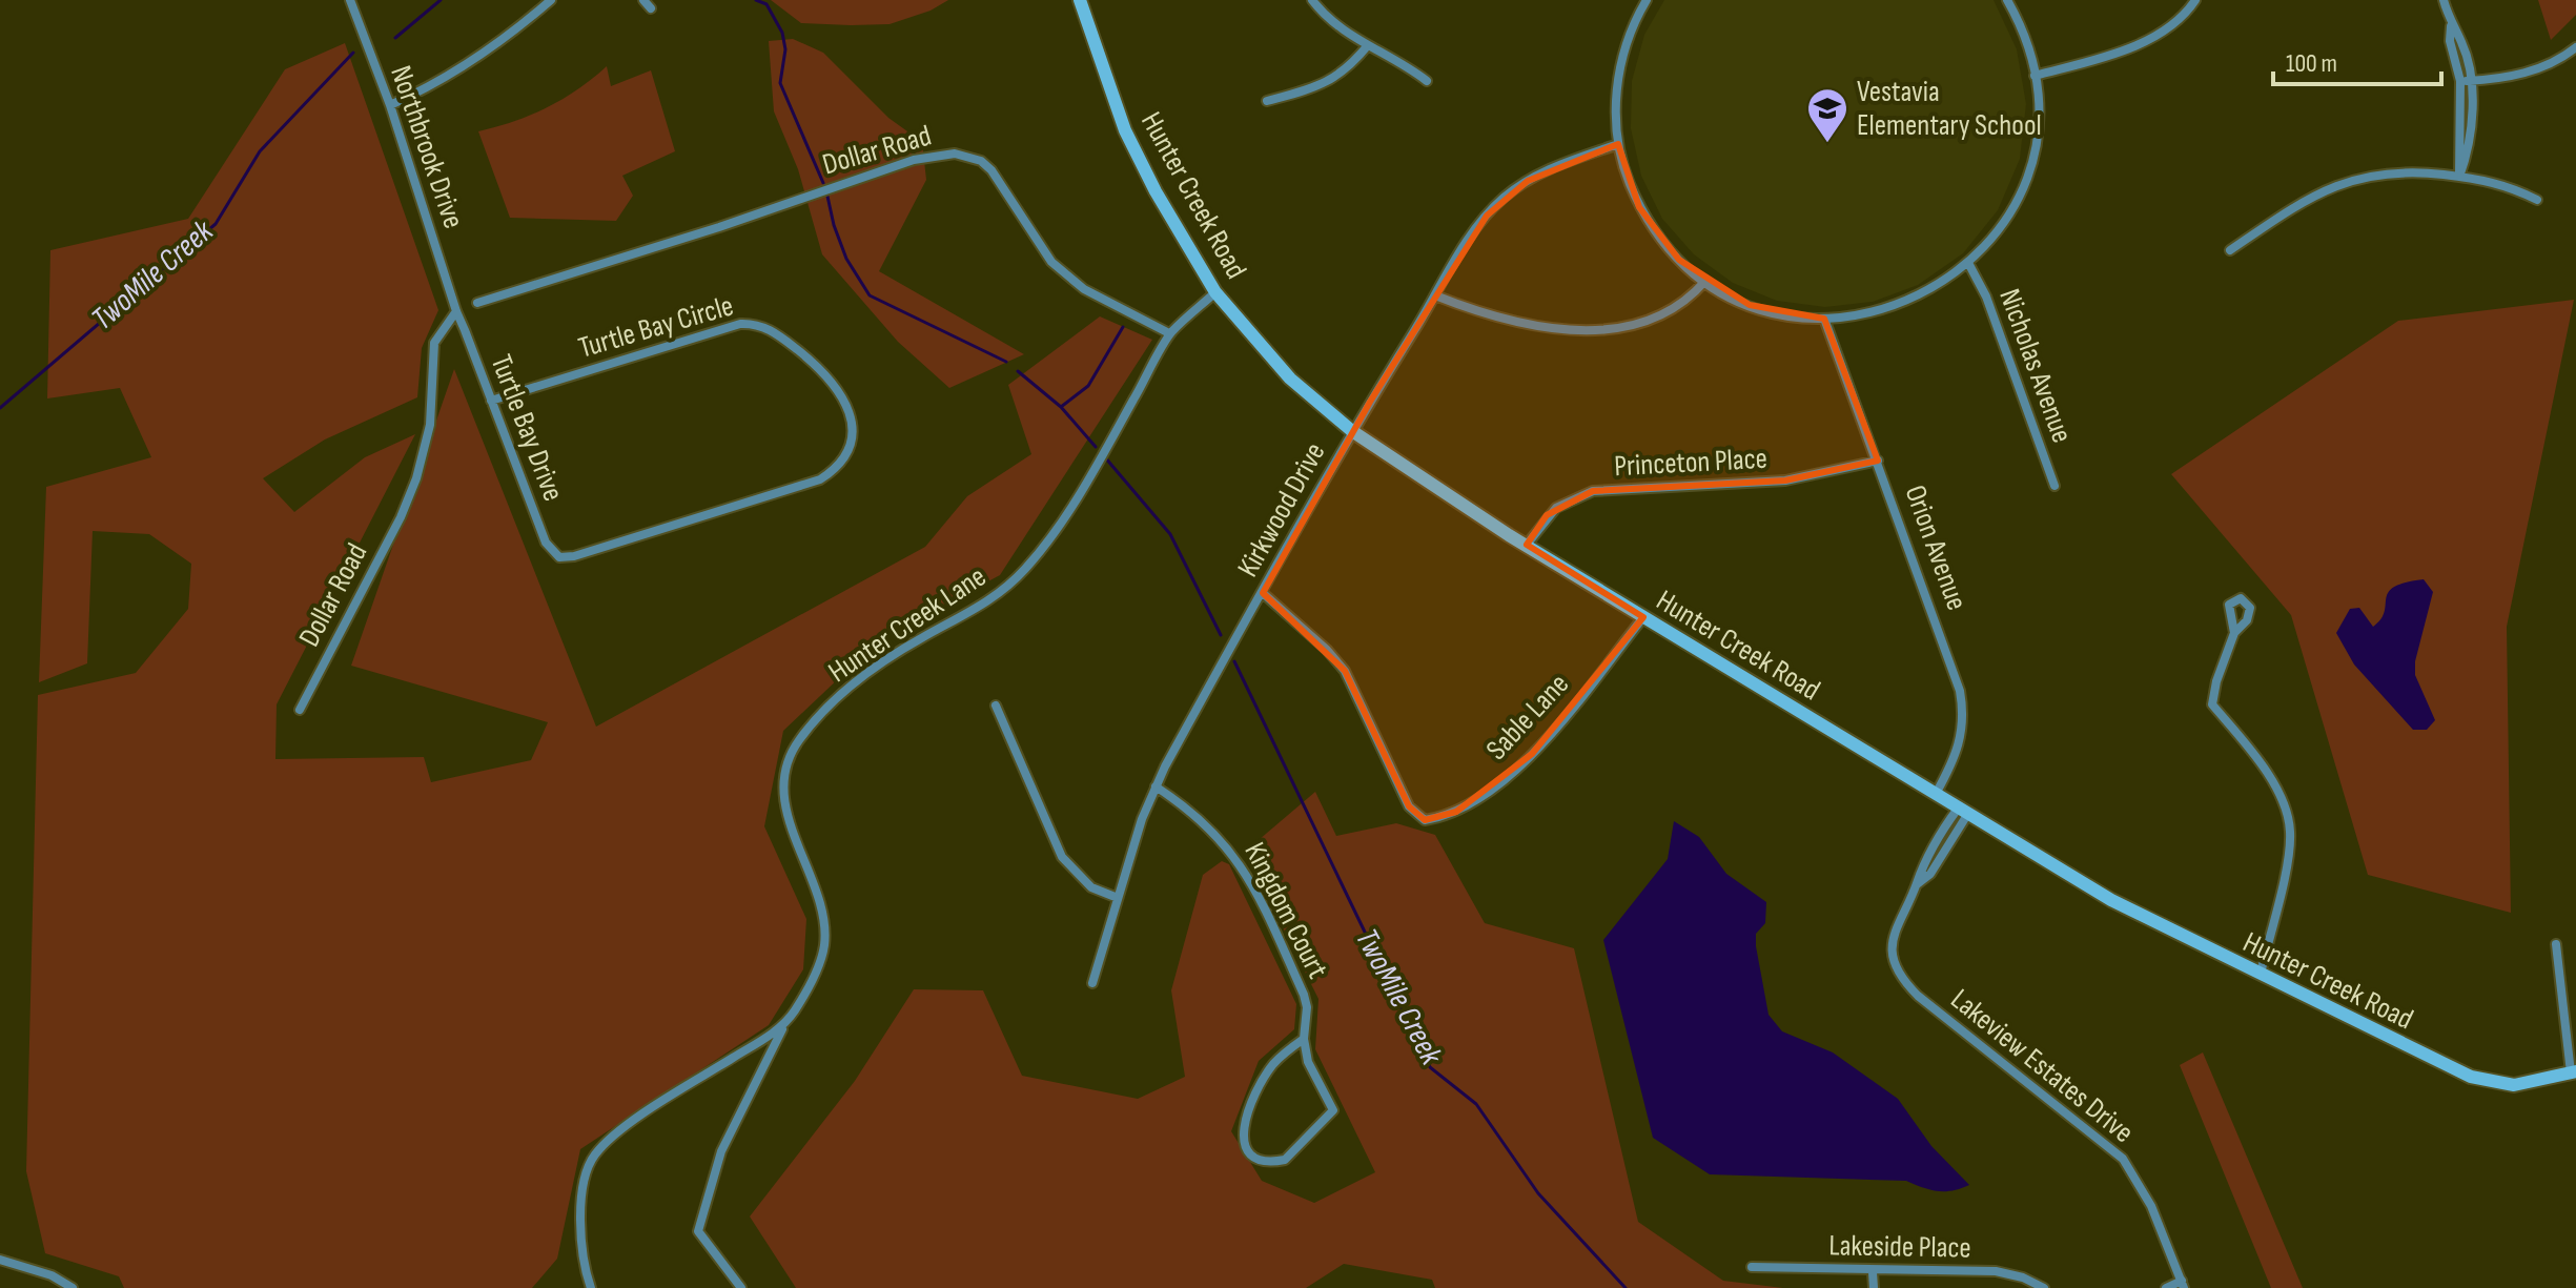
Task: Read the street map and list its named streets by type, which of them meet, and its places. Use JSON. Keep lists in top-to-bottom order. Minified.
{"streets":{"main road":["Hunter Creek Road"],"street":["Northbrook Drive","Dollar Road","Turtle Bay Circle","Nicholas Avenue","Turtle Bay Drive","Princeton Place","Kirkwood Drive","Orion Avenue","Hunter Creek Lane","Sable Lane","Kingdom Court","Lakeview Estates Drive","Lakeside Place"]},"crossings":[["Northbrook Drive","Dollar Road"],["Northbrook Drive","Turtle Bay Drive"],["Dollar Road","Turtle Bay Drive"],["Dollar Road","Hunter Creek Lane"],["Hunter Creek Road","Princeton Place"],["Hunter Creek Road","Kirkwood Drive"],["Hunter Creek Road","Orion Avenue"],["Hunter Creek Road","Sable Lane"],["Hunter Creek Road","Lakeview Estates Drive"],["Turtle Bay Circle","Turtle Bay Drive"],["Princeton Place","Orion Avenue"],["Kirkwood Drive","Sable Lane"],["Kirkwood Drive","Kingdom Court"]],"water":["TwoMile Creek"],"places":{"school or university":["Vestavia Elementary School"]},"scale_bar":"100 m"}
